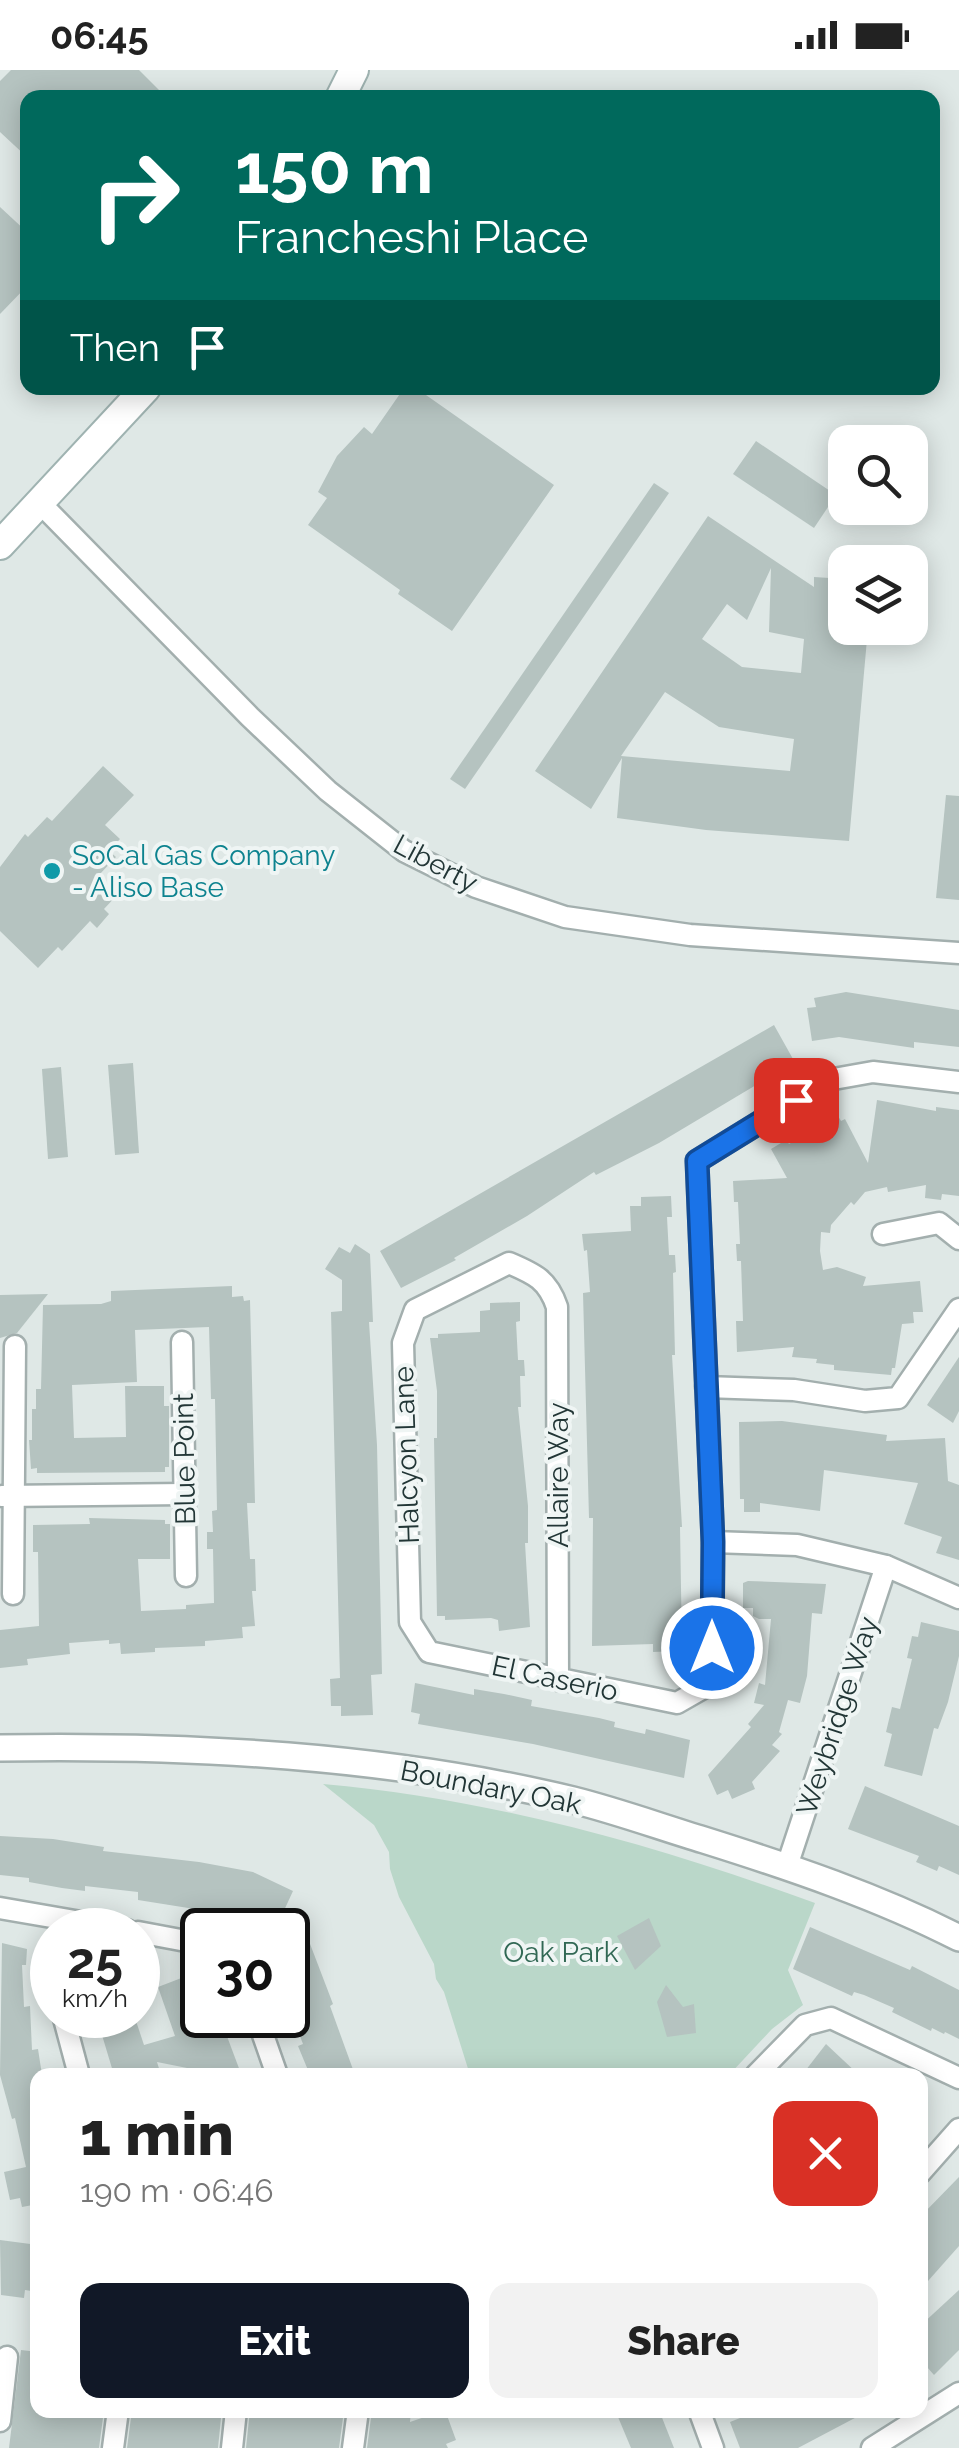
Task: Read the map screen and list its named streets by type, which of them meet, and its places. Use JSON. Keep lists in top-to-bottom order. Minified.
{"streets":{"street":["Liberty","Halcyon Lane","Blue Point","Allaire Way","El Caserio","Weybridge Way","Boundary Oak"]},"crossings":[["Halcyon Lane","Allaire Way"],["Halcyon Lane","El Caserio"],["Allaire Way","El Caserio"],["Weybridge Way","Boundary Oak"]],"parks":["Oak Park"],"places":["SoCal Gas Company - Aliso Base"],"page":{"status":"06:45","turn":["150 m","Francheshi Place"],"then":"Then","speed":"25 km/h","limit":"30","heading":["1 min","190 m · 06:46"],"buttons":["Exit","Share"]}}
